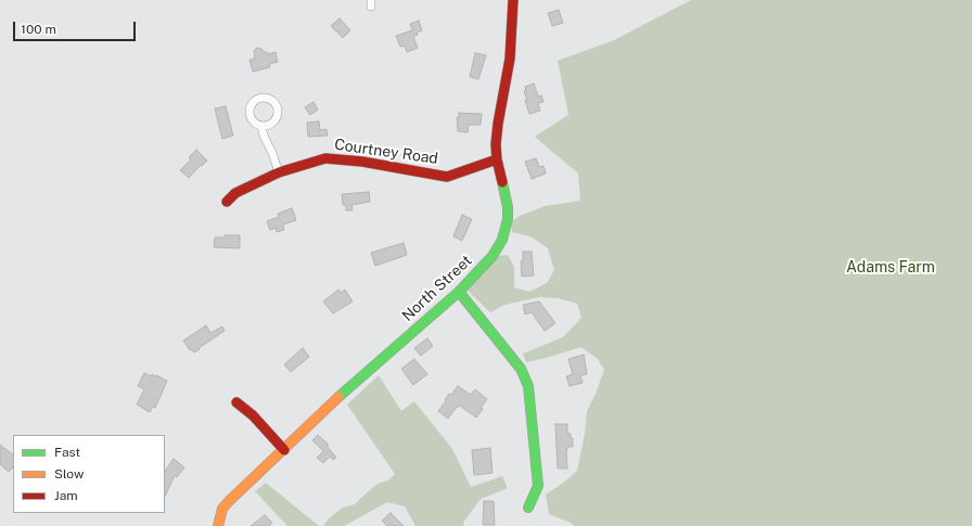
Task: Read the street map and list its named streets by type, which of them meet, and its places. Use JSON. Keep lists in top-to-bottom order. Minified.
{"streets":{"street":["Courtney Road","North Street"]},"crossings":[["Courtney Road","North Street"]],"parks":["Adams Farm"],"legend":["Fast","Slow","Jam"],"scale_bar":"100 m"}
